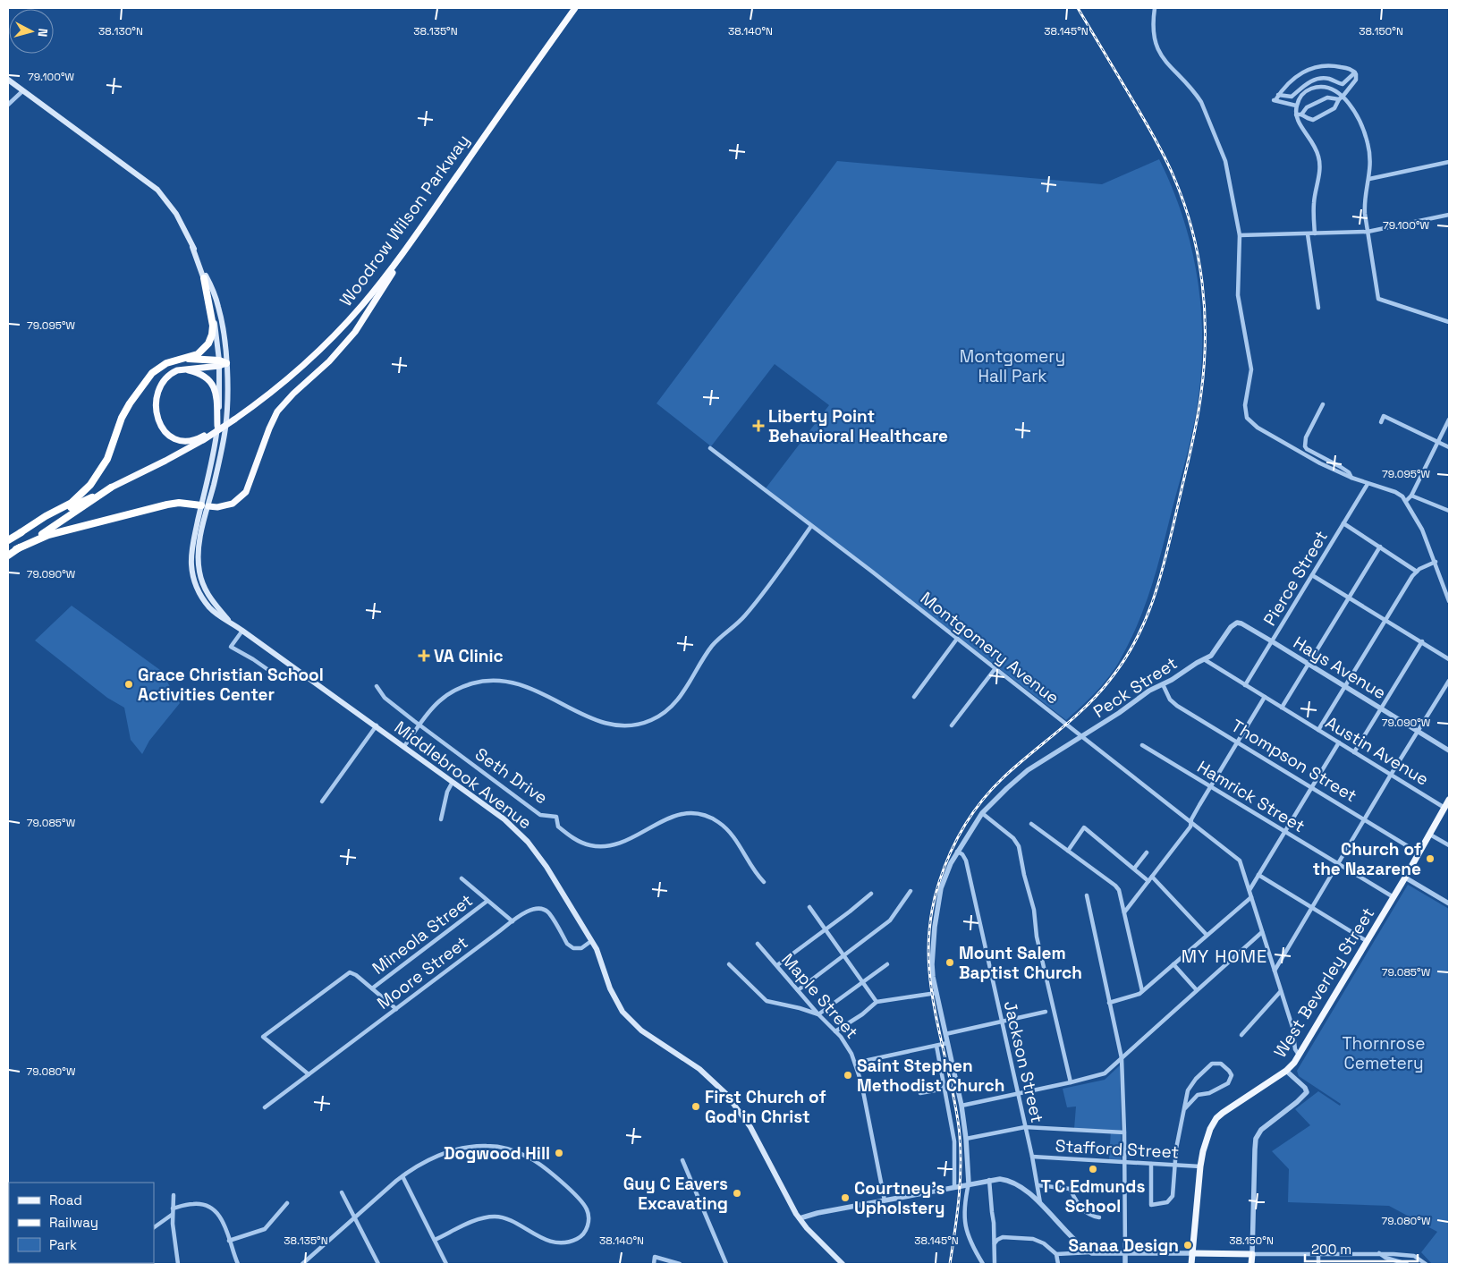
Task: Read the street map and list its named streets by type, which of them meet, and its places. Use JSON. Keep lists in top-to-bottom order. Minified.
{"streets":{"highway":["Woodrow Wilson Parkway"],"main road":["Middlebrook Avenue","West Beverley Street"],"street":["Pierce Street","Montgomery Avenue","Hays Avenue","Peck Street","Austin Avenue","Thompson Street","Seth Drive","Hamrick Street","Mineola Street","Moore Street","Maple Street","Jackson Street","Stafford Street"]},"crossings":[["Pierce Street","Hays Avenue"],["Pierce Street","Austin Avenue"],["Montgomery Avenue","Peck Street"],["Montgomery Avenue","West Beverley Street"],["Hays Avenue","Peck Street"],["Peck Street","Austin Avenue"],["Peck Street","Thompson Street"],["Peck Street","Jackson Street"],["Austin Avenue","West Beverley Street"],["Thompson Street","West Beverley Street"],["Middlebrook Avenue","Moore Street"],["Hamrick Street","West Beverley Street"],["Mineola Street","Moore Street"],["West Beverley Street","Stafford Street"],["Jackson Street","Stafford Street"]],"districts":["MY HOME"],"parks":["Montgomery Hall Park","Thornrose Cemetery"],"places":{"health":["Liberty Point Behavioral Healthcare","VA Clinic"],"other":["Grace Christian School Activities Center","Church of the Nazarene","Mount Salem Baptist Church","Saint Stephen Methodist Church","First Church of God in Christ","Dogwood Hill","T C Edmunds School","Guy C Eavers Excavating","Courtney's Upholstery","Sanaa Design"]},"legend":["Road","Railway","Park"],"scale_bar":"200 m","north":"right","coordinates":["38.130°N","38.135°N","38.140°N","38.145°N","38.150°N","79.100°W","79.095°W","79.090°W","79.085°W","79.080°W"]}
